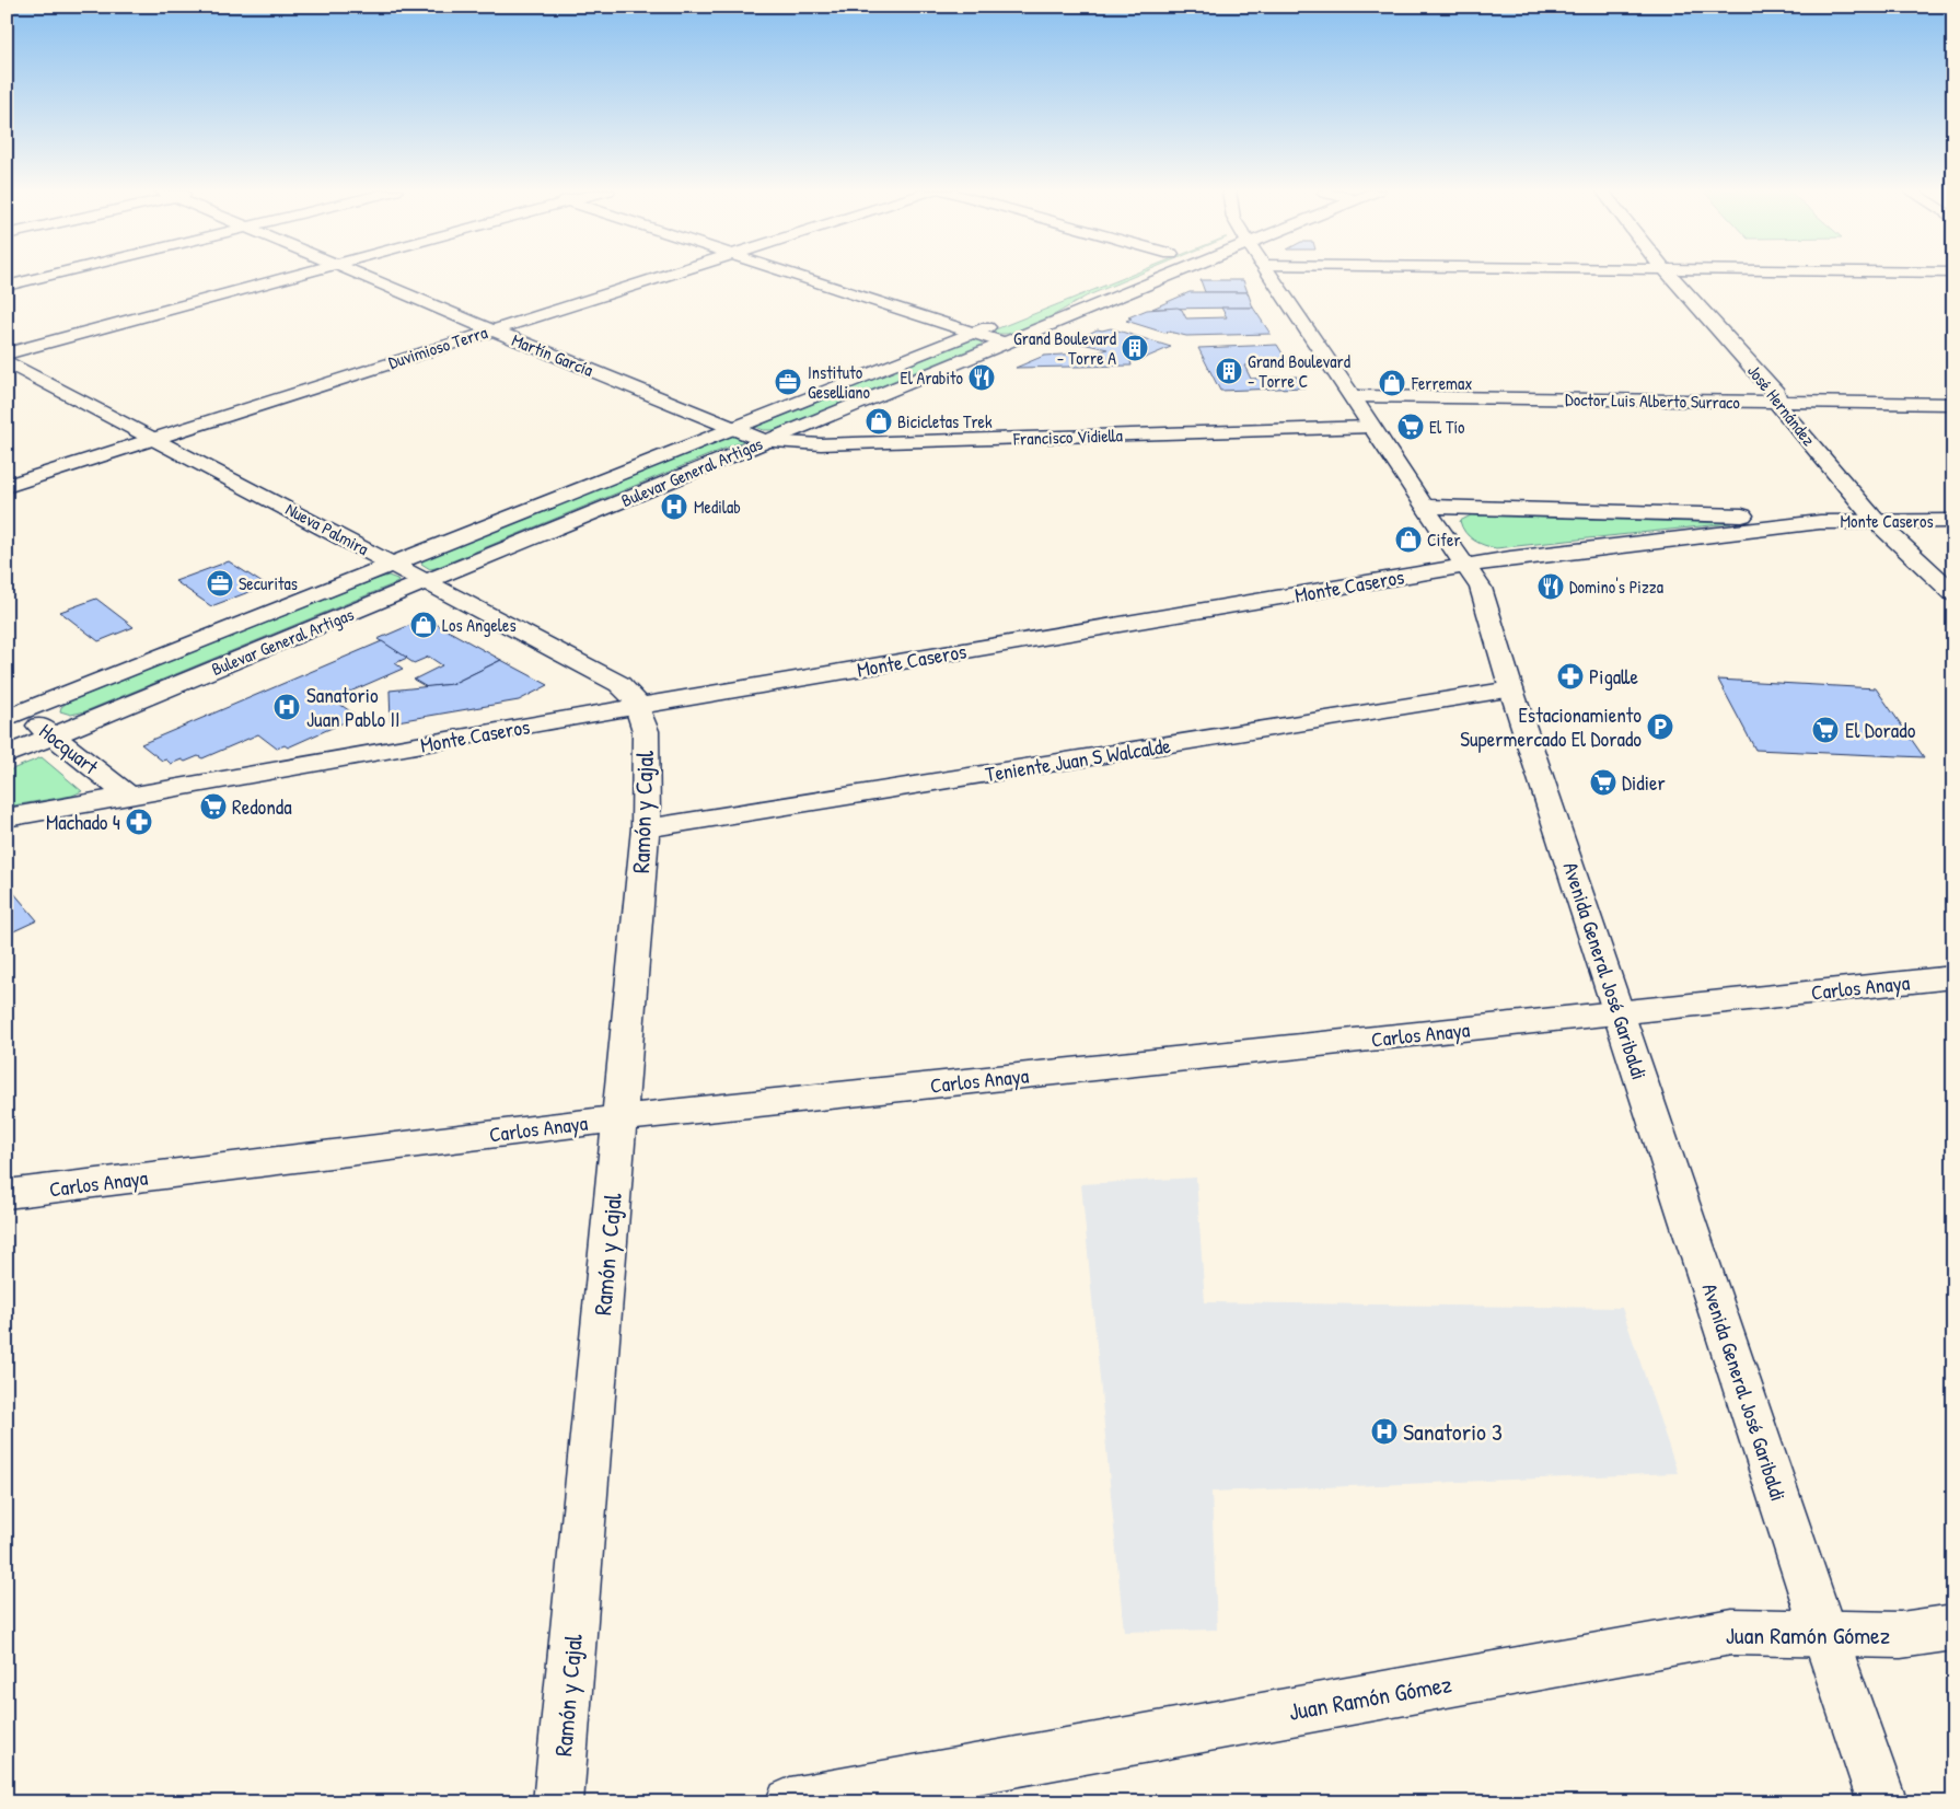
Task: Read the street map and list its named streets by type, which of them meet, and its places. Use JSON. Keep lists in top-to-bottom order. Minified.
{"streets":{"street":["Duvimioso Terra","Martín García","Doctor Luis Alberto Surraco","José Hernández","Francisco Vidiella","Bulevar General Artigas","Monte Caseros","Nueva Palmira","Hocquart","Teniente Juan S Walcalde","Ramón y Cajal","Avenida General José Garibaldi","Carlos Anaya","Juan Ramón Gómez"]},"crossings":[["Duvimioso Terra","Martín García"],["Duvimioso Terra","Nueva Palmira"],["Martín García","Francisco Vidiella"],["Martín García","Bulevar General Artigas"],["Doctor Luis Alberto Surraco","José Hernández"],["Doctor Luis Alberto Surraco","Avenida General José Garibaldi"],["José Hernández","Monte Caseros"],["Francisco Vidiella","Bulevar General Artigas"],["Francisco Vidiella","Avenida General José Garibaldi"],["Bulevar General Artigas","Nueva Palmira"],["Bulevar General Artigas","Hocquart"],["Monte Caseros","Nueva Palmira"],["Monte Caseros","Hocquart"],["Monte Caseros","Ramón y Cajal"],["Monte Caseros","Avenida General José Garibaldi"],["Nueva Palmira","Ramón y Cajal"],["Teniente Juan S Walcalde","Ramón y Cajal"],["Teniente Juan S Walcalde","Avenida General José Garibaldi"],["Ramón y Cajal","Carlos Anaya"],["Avenida General José Garibaldi","Carlos Anaya"],["Avenida General José Garibaldi","Juan Ramón Gómez"]],"places":{"building":["Grand Boulevard - Torre A","Grand Boulevard - Torre C"],"restaurant":["El Arabito","Domino's Pizza"],"office":["Instituto Geselliano","Securitas"],"shop":["Ferremax","Bicicletas Trek","Cifer","Los Angeles"],"supermarket":["El Tío","El Dorado","Didier","Redonda"],"hospital":["Medilab","Sanatorio Juan Pablo II","Sanatorio 3"],"pharmacy":["Pigalle","Machado 4"],"parking":["Estacionamiento Supermercado El Dorado"]}}
